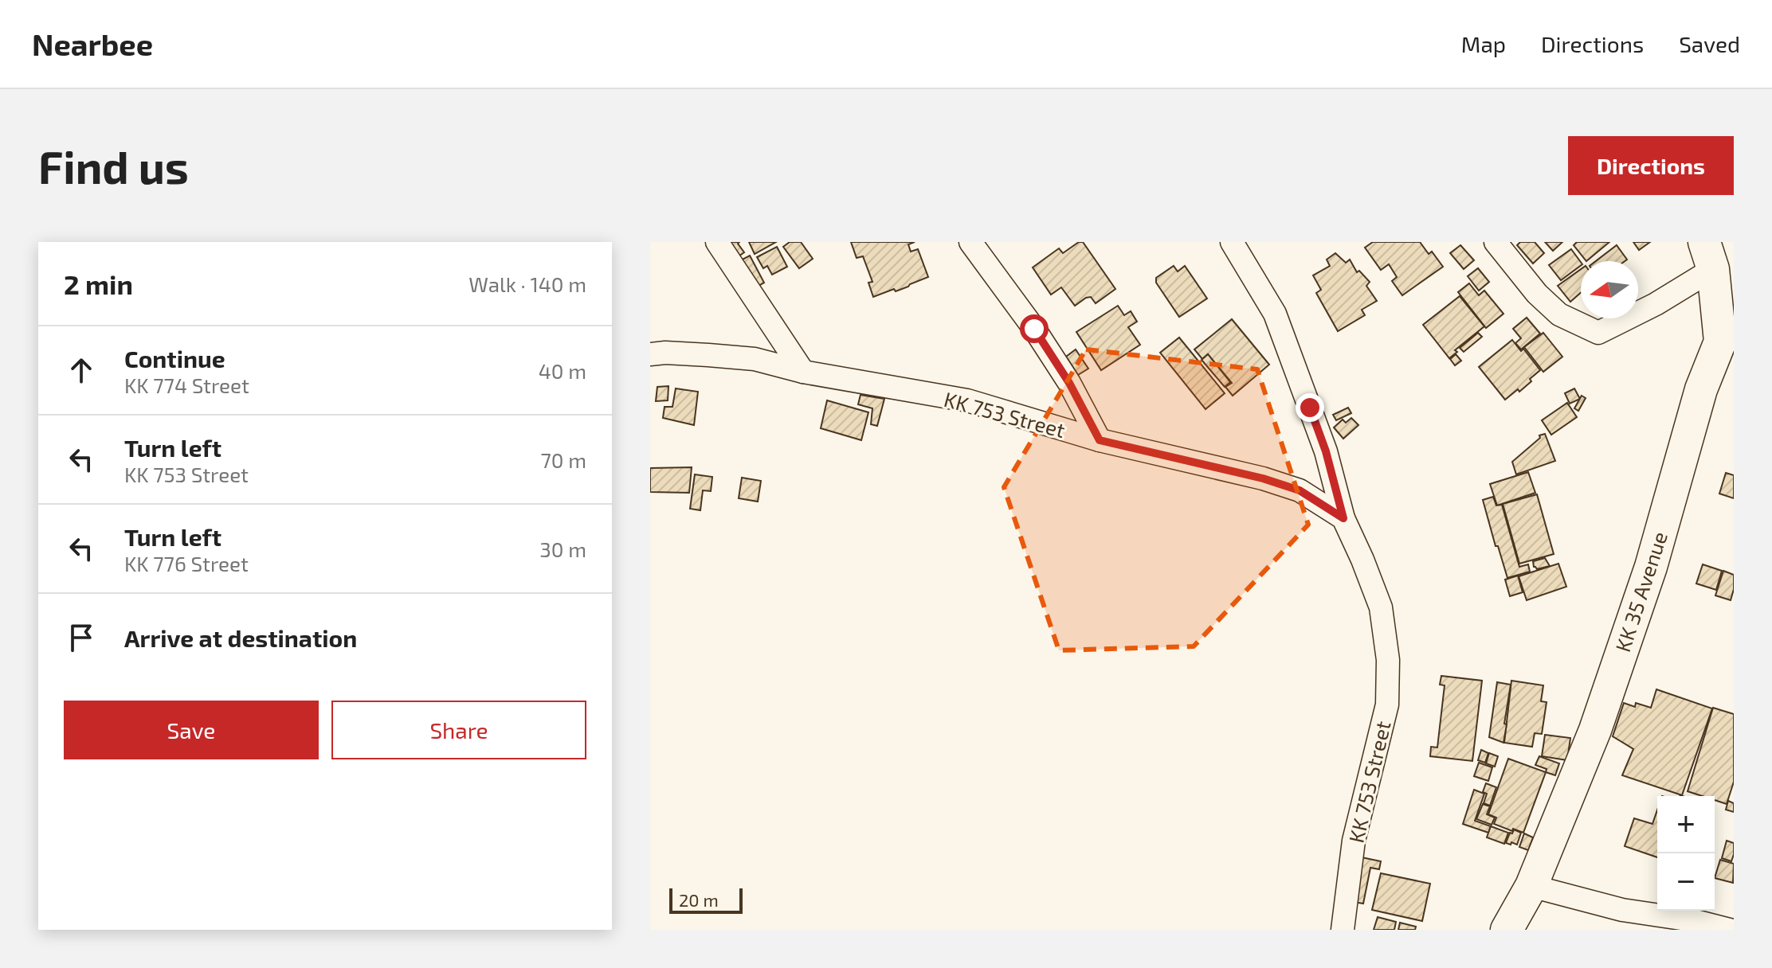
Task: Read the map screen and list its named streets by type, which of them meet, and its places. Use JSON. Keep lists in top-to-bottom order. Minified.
{"streets":{"main road":["KK 35 Avenue"],"street":["KK 753 Street"]},"scale_bar":"20 m","north":"left","page":{"header":"Nearbee","nav":["Map","Directions","Saved"],"buttons":["Directions",["Save","Share"]],"title":"Find us","heading":["2 min","Walk · 140 m"],"list":[["Continue","KK 774 Street","40 m"],["Turn left","KK 753 Street","70 m"],["Turn left","KK 776 Street","30 m"],"Arrive at destination"],"map_buttons":["+","−"],"scale":"20 m"}}
